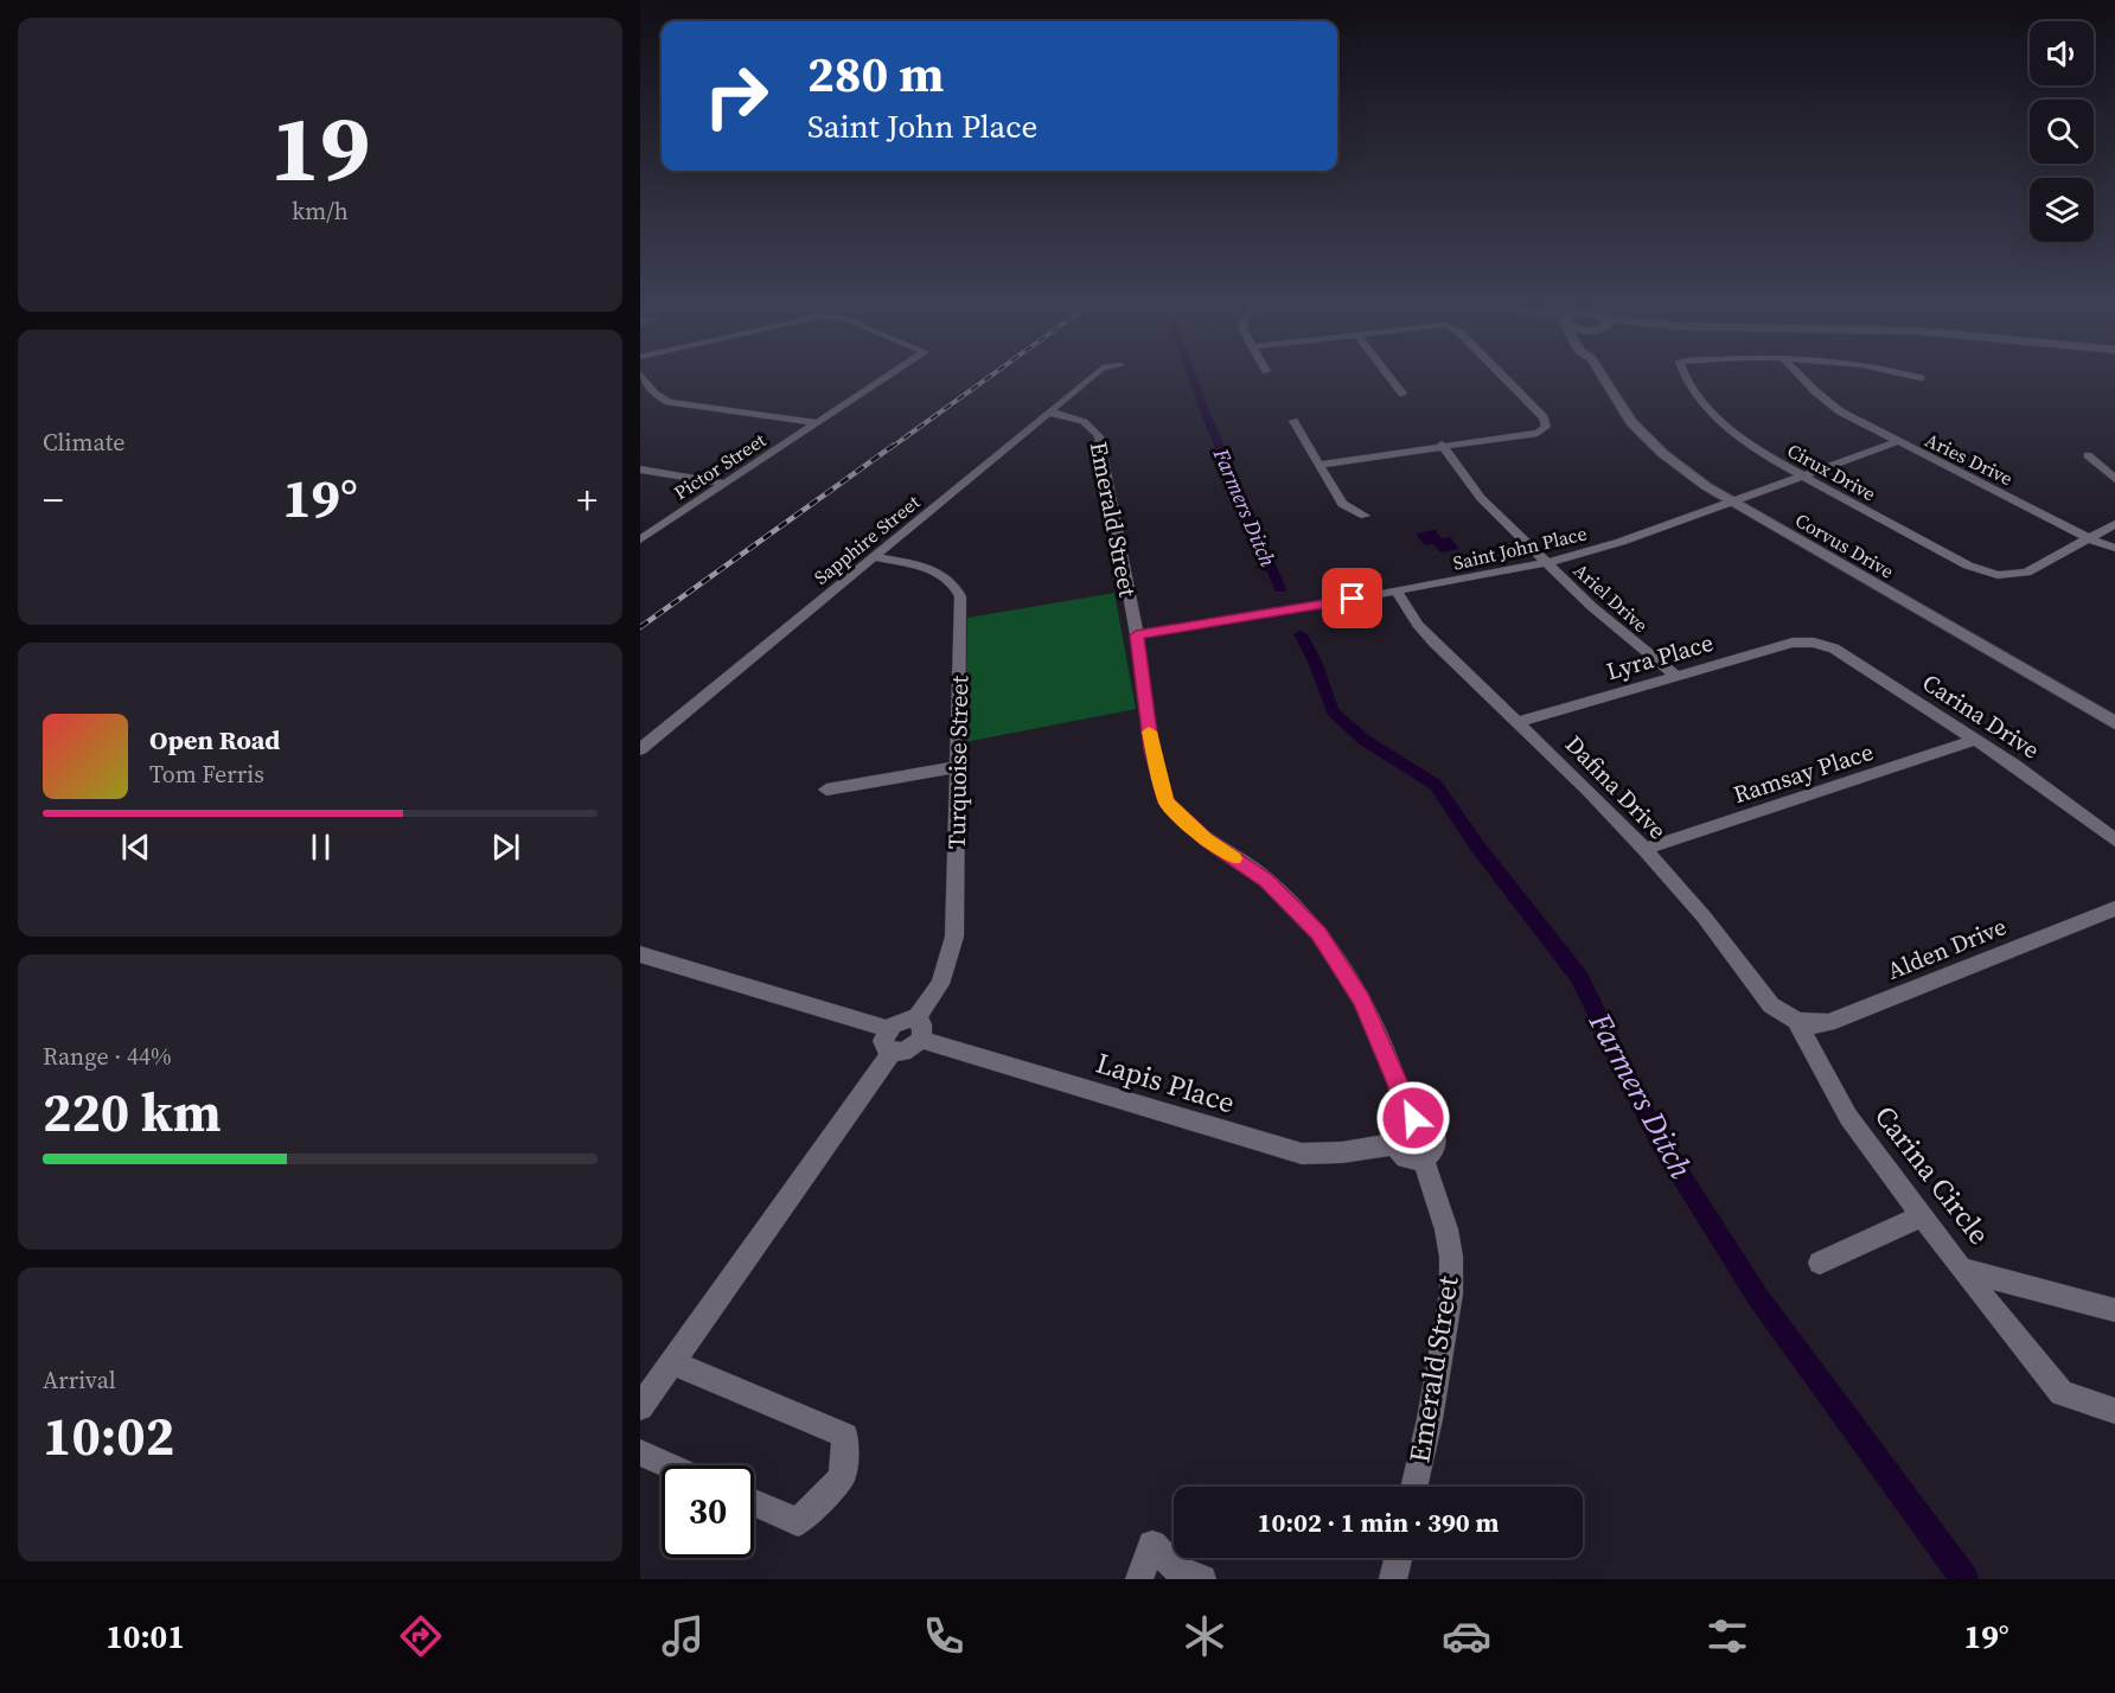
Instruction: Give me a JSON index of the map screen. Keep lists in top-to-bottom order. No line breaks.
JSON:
{"streets":{"street":["Aries Drive","Pictor Street","Cirux Drive","Emerald Street","Sapphire Street","Corvus Drive","Saint John Place","Ariel Drive","Lyra Place","Carina Drive","Turquoise Street","Ramsay Place","Dafina Drive","Alden Drive","Lapis Place","Carina Circle"]},"crossings":[["Aries Drive","Cirux Drive"],["Aries Drive","Saint John Place"],["Cirux Drive","Saint John Place"],["Emerald Street","Sapphire Street"],["Emerald Street","Saint John Place"],["Emerald Street","Lapis Place"],["Sapphire Street","Turquoise Street"],["Corvus Drive","Saint John Place"],["Saint John Place","Ariel Drive"],["Saint John Place","Dafina Drive"],["Ariel Drive","Lyra Place"],["Lyra Place","Carina Drive"],["Lyra Place","Dafina Drive"],["Carina Drive","Ramsay Place"],["Turquoise Street","Lapis Place"],["Ramsay Place","Dafina Drive"],["Dafina Drive","Alden Drive"],["Dafina Drive","Carina Circle"],["Alden Drive","Carina Circle"]],"water":["Farmers Ditch"],"page":{"tile":[["19","km/h"],"Climate",["Range · 44%","220 km"],["Arrival","10:02"]],"turn":["280 m","Saint John Place"],"heat":["−","19°","+"],"song":["Open Road","Tom Ferris"],"limit":"30","trip":"10:02 · 1 min · 390 m","tabs":["10:01","19°"]}}
